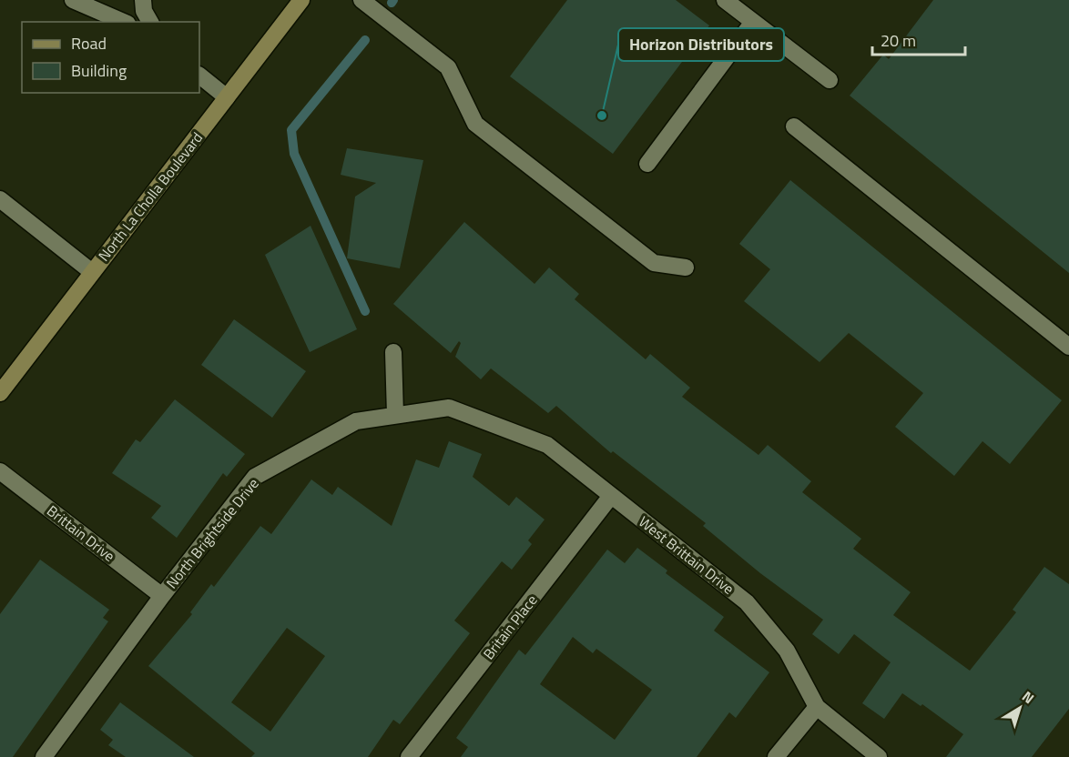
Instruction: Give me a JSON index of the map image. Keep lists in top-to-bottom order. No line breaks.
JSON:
{"streets":{"street":["North La Cholla Boulevard","Brittain Drive","North Brightside Drive","West Brittain Drive","Britain Place"]},"crossings":[["Brittain Drive","North Brightside Drive"],["North Brightside Drive","West Brittain Drive"],["West Brittain Drive","Britain Place"]],"places":["Horizon Distributors"],"legend":["Road","Building"],"scale_bar":"20 m","north":"top right"}
